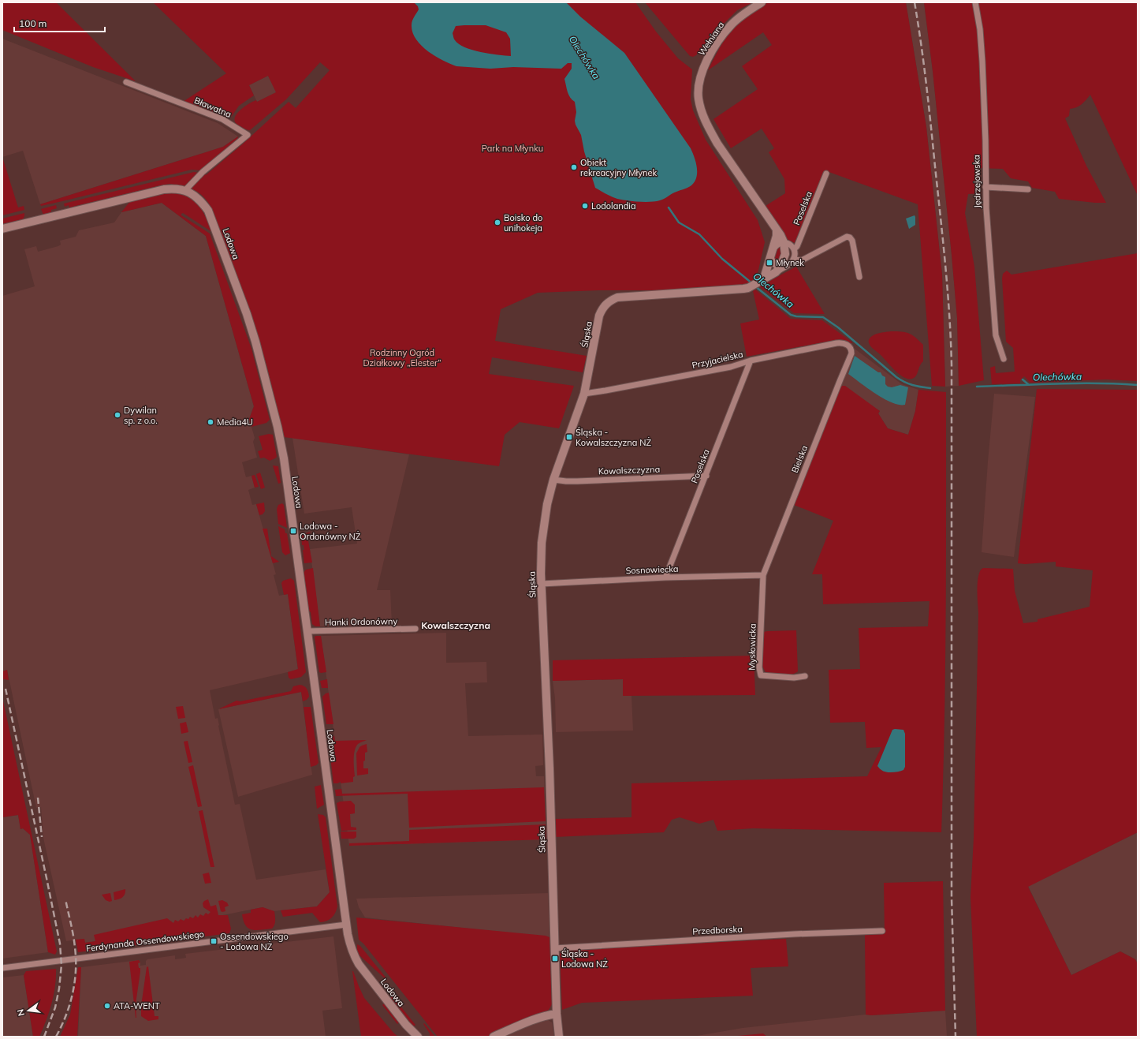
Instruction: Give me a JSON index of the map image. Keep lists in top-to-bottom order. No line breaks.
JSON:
{"streets":{"street":["Wełniana","Bławatna","Jędrzejowska","Poselska","Lodowa","Śląska","Przyjacielska","Bielska","Kowalszczyzna","Sosnowiecka","Hanki Ordonówny","Mysłowicka","Przedborska","Ferdynanda Ossendowskiego"]},"crossings":[["Bławatna","Lodowa"],["Poselska","Przyjacielska"],["Poselska","Kowalszczyzna"],["Poselska","Sosnowiecka"],["Lodowa","Hanki Ordonówny"],["Lodowa","Ferdynanda Ossendowskiego"],["Śląska","Przyjacielska"],["Śląska","Kowalszczyzna"],["Śląska","Sosnowiecka"],["Śląska","Przedborska"],["Przyjacielska","Bielska"],["Bielska","Sosnowiecka"],["Bielska","Mysłowicka"],["Sosnowiecka","Mysłowicka"]],"districts":["Kowalszczyzna"],"water":["Olechówka"],"parks":["Park na Młynku","Rodzinny Ogród Działkowy „Elester”"],"places":{"other":["Obiekt rekreacyjny Młynek","Lodolandia","Boisko do unihokeja","Dywilan sp. z o.o.","Media4U","ATA-WENT"],"transit":["Młynek","Śląska - Kowalszczyzna NŻ","Lodowa - Ordonówny NŻ","Ossendowskiego - Lodowa NŻ","Śląska - Lodowa NŻ"]},"scale_bar":"100 m","north":"left"}
